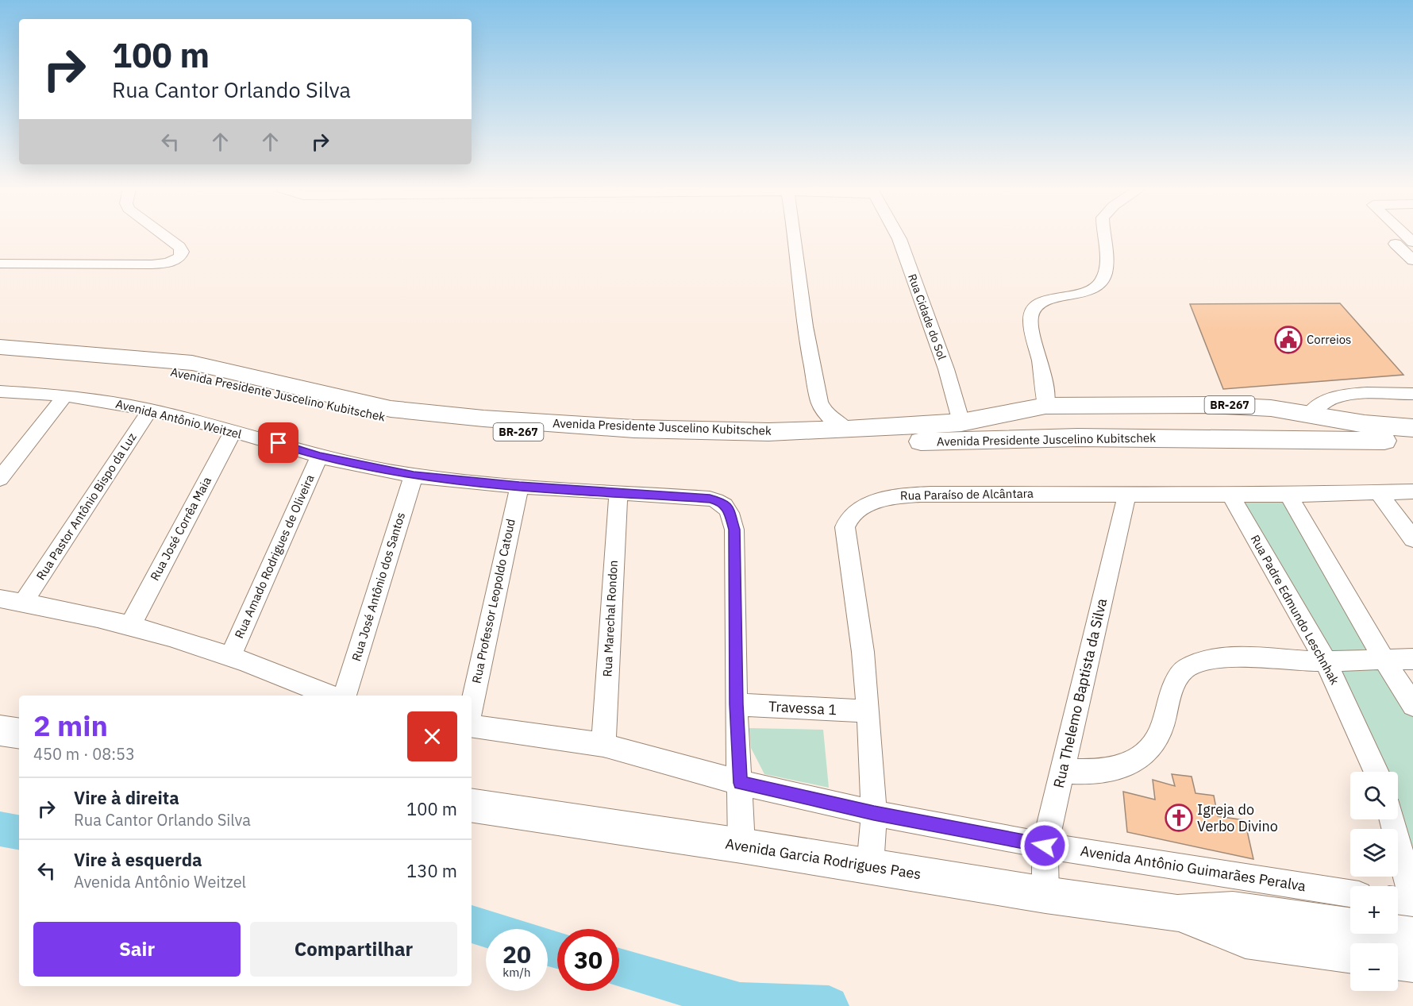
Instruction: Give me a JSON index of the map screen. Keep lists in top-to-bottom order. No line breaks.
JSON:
{"streets":{"highway":["Avenida Presidente Juscelino Kubitschek","BR-267"],"main road":["Avenida Garcia Rodrigues Paes"],"street":["Rua Cidade do Sol","Avenida Antônio Weitzel","Rua Paraíso de Alcântara","Rua Pastor Antônio Bispo da Luz","Rua José Corrêa Maia","Rua Amado Rodrigues de Oliveira","Rua José Antônio dos Santos","Rua Professor Leopoldo Catoud","Rua Padre Edmundo Leschnhak","Rua Marechal Rondon","Rua Thelemo Baptista da Silva","Travessa 1","Avenida Antônio Guimarães Peralva"]},"crossings":[["Rua Cidade do Sol","Avenida Presidente Juscelino Kubitschek"],["Avenida Antônio Weitzel","Rua Pastor Antônio Bispo da Luz"],["Avenida Antônio Weitzel","Rua José Corrêa Maia"],["Avenida Antônio Weitzel","Rua Amado Rodrigues de Oliveira"],["Avenida Antônio Weitzel","Rua José Antônio dos Santos"],["Avenida Antônio Weitzel","Rua Professor Leopoldo Catoud"],["Avenida Antônio Weitzel","Rua Marechal Rondon"],["Avenida Antônio Weitzel","Travessa 1"],["Rua Paraíso de Alcântara","Rua Padre Edmundo Leschnhak"],["Rua Paraíso de Alcântara","Rua Thelemo Baptista da Silva"],["Rua Paraíso de Alcântara","Travessa 1"],["Rua Paraíso de Alcântara","Avenida Garcia Rodrigues Paes"],["Rua Paraíso de Alcântara","Avenida Antônio Guimarães Peralva"],["Rua Marechal Rondon","Avenida Antônio Guimarães Peralva"],["Rua Thelemo Baptista da Silva","Avenida Garcia Rodrigues Paes"],["Rua Thelemo Baptista da Silva","Avenida Antônio Guimarães Peralva"]],"places":{"public building":["Correios"],"church":["Igreja do Verbo Divino"]},"page":{"turn":["100 m","Rua Cantor Orlando Silva"],"heading":["2 min","450 m · 08:53"],"map_buttons":["+","−"],"list":[{"name":"Vire à direita","note":"Rua Cantor Orlando Silva","value":"100 m"},{"name":"Vire à esquerda","note":"Avenida Antônio Weitzel","value":"130 m"}],"buttons":["Sair","Compartilhar"],"speed":"20 km/h","limit":"30"}}
